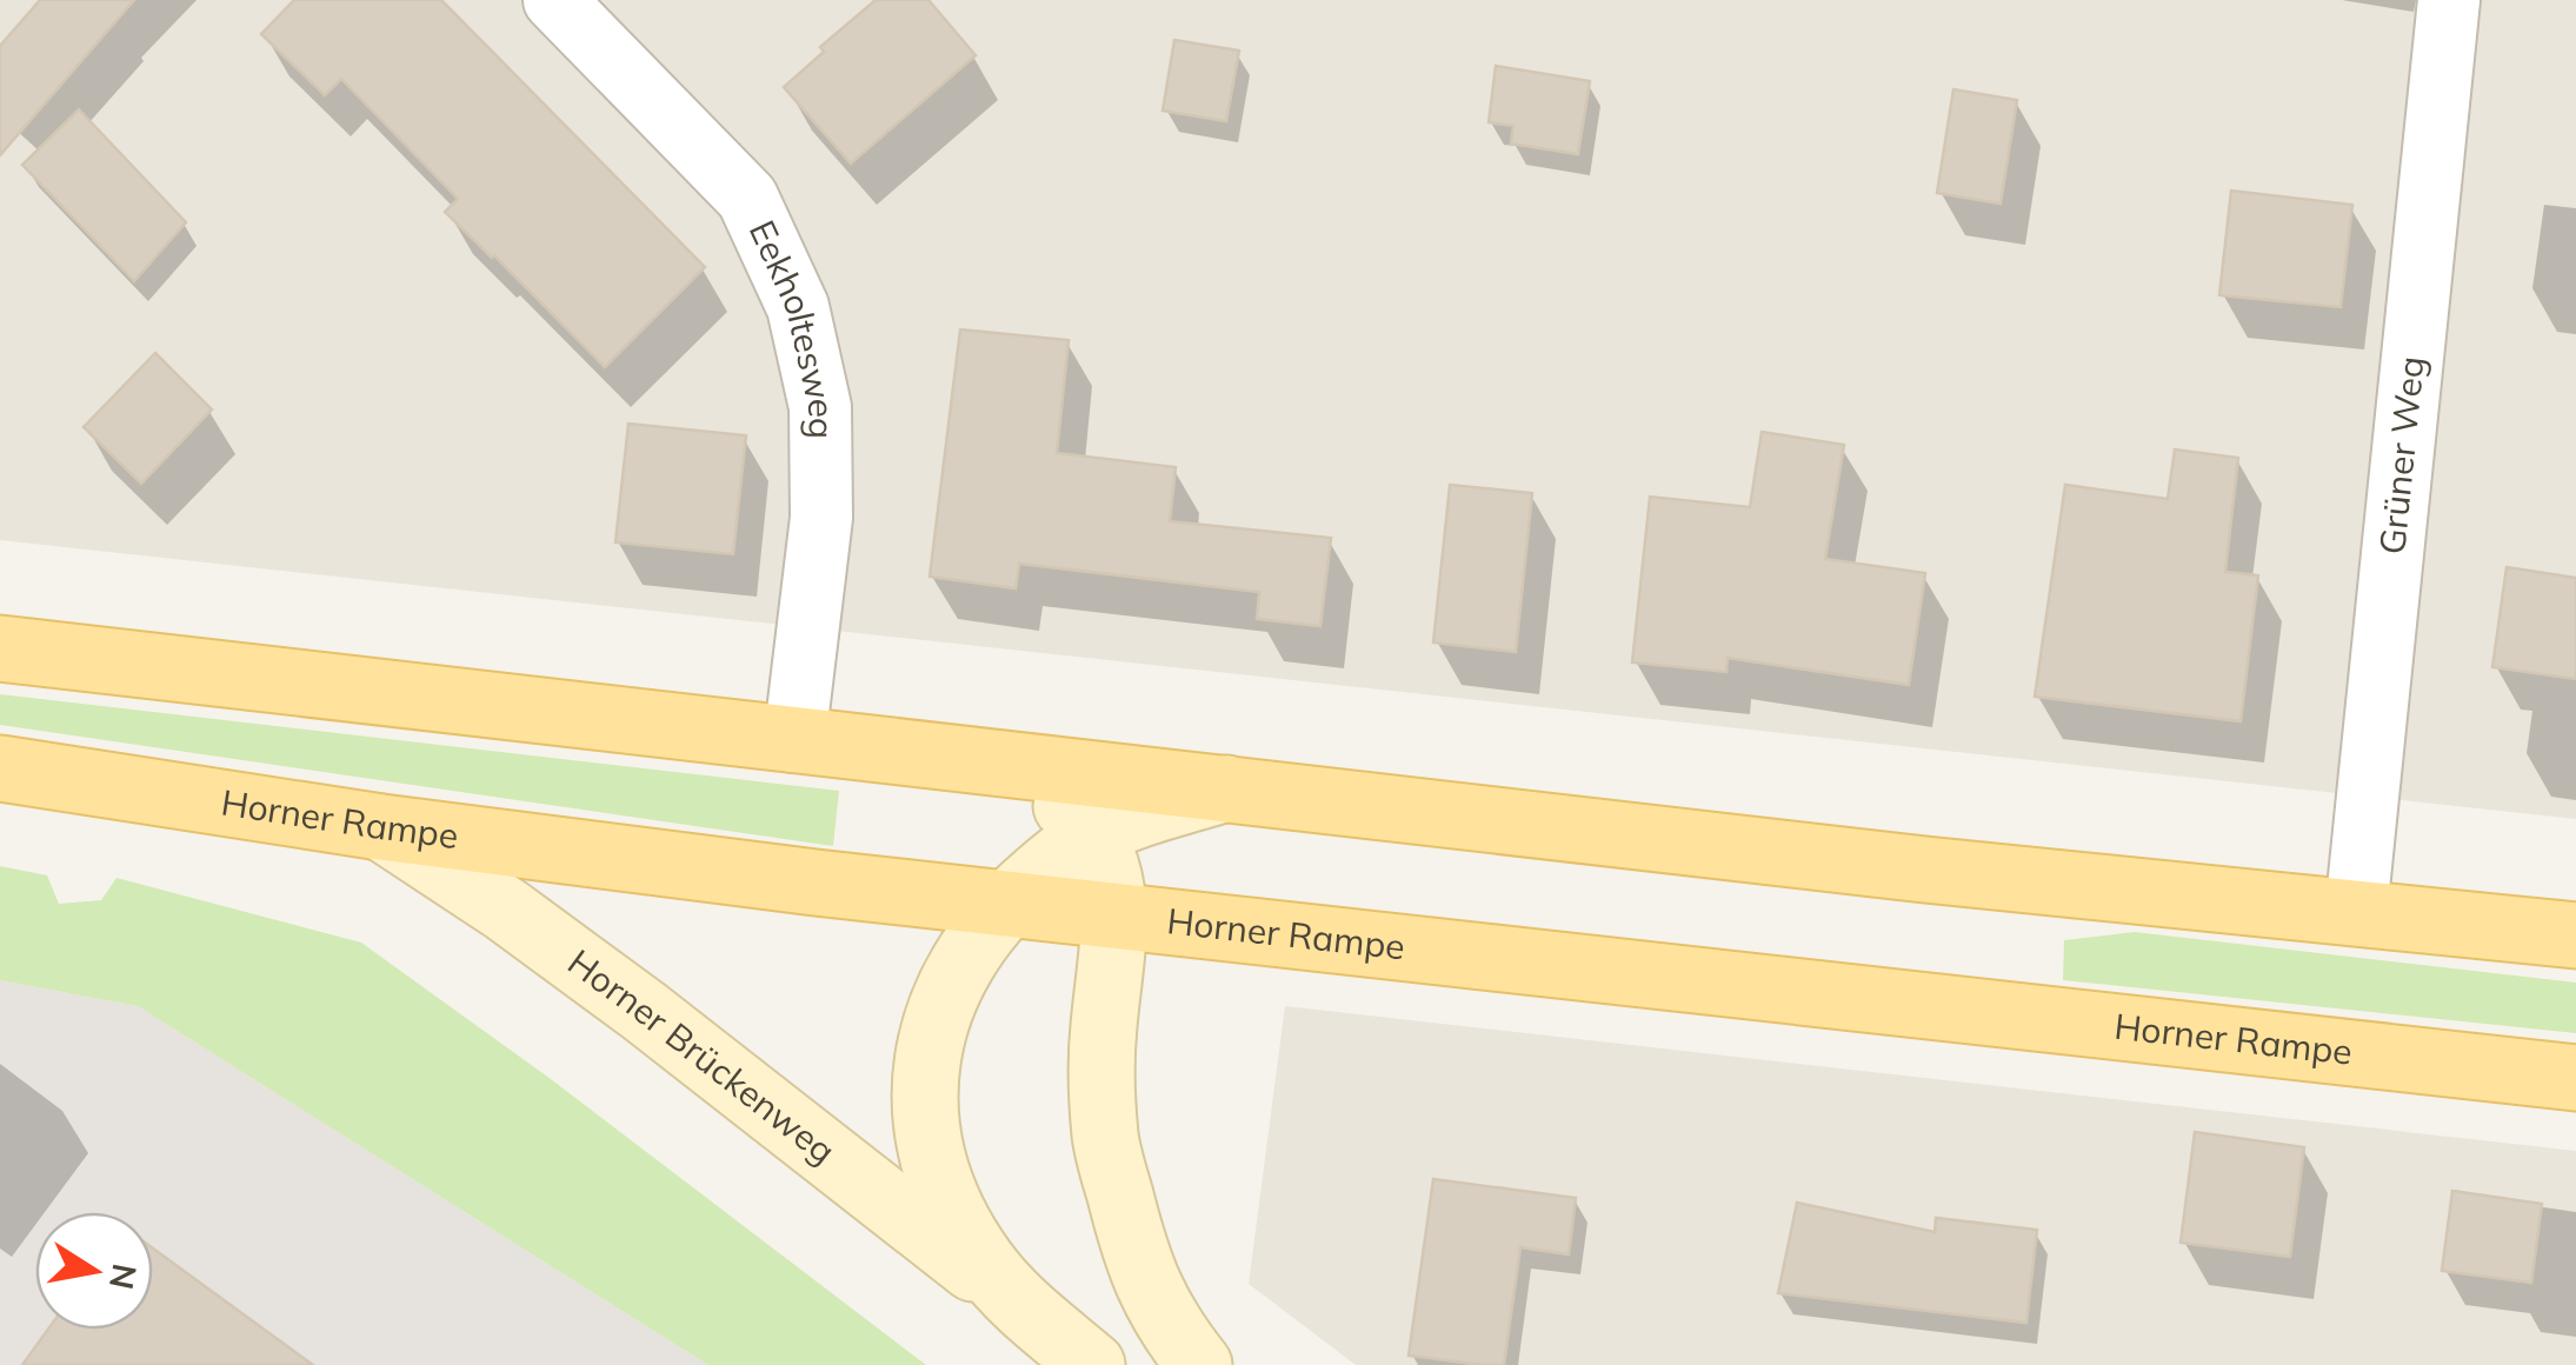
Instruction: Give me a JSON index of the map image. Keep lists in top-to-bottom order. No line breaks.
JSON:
{"streets":{"main road":["Horner Rampe"],"street":["Eekholtesweg","Grüner Weg","Horner Brückenweg"]},"crossings":[["Horner Rampe","Horner Brückenweg"]],"north":"right"}
